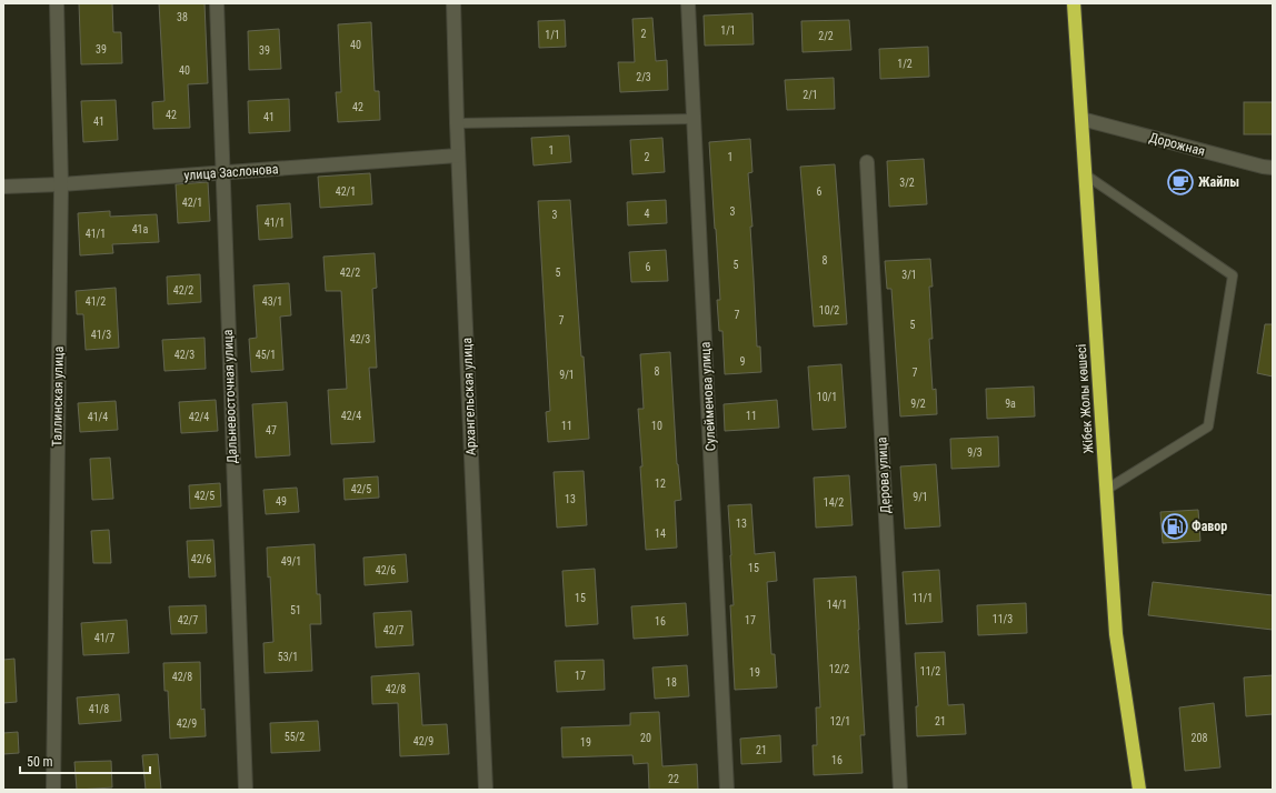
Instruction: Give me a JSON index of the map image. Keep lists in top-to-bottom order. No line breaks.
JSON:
{"streets":{"highway":["Жібек Жолы көшесі"],"street":["Дорожная","улица Заслонова","Таллинская улица","Дальневосточная улица","Архангельская улица","Сулейменова улица","Дерова улица"]},"crossings":[["Дорожная","Жібек Жолы көшесі"],["улица Заслонова","Таллинская улица"],["улица Заслонова","Дальневосточная улица"],["улица Заслонова","Архангельская улица"]],"places":{"cafe":["Жайлы"],"fuel station":["Фавор"]},"house_numbers":["38","1/1","2","1/1","2/2","40","39","39","1/2","40","2/3","2/1","42","42","41","41","1","2","1","3/2","42/1","6","42/1","3","4","3","41/1","41а","41/1","8","5","6","42/2","5","3/1","42/2","41/2","43/1","10/2","7","7","5","41/3","42/3","42/3","45/1","9","8","7","9/1","10/1","9/2","9а","42/4","11","41/4","42/4","11","10","47","9/3","12","42/5","42/5","9/1","13","49","14/2","13","14","42/6","49/1","15","42/6","15","11/1","14/1","51","11/3","42/7","17","16","42/7","41/7","53/1","12/2","11/2","19","17","42/8","18","42/8","41/8","12/1","21","42/9","55/2","20","208","42/9","19","21","16","22"],"scale_bar":"50 m"}
